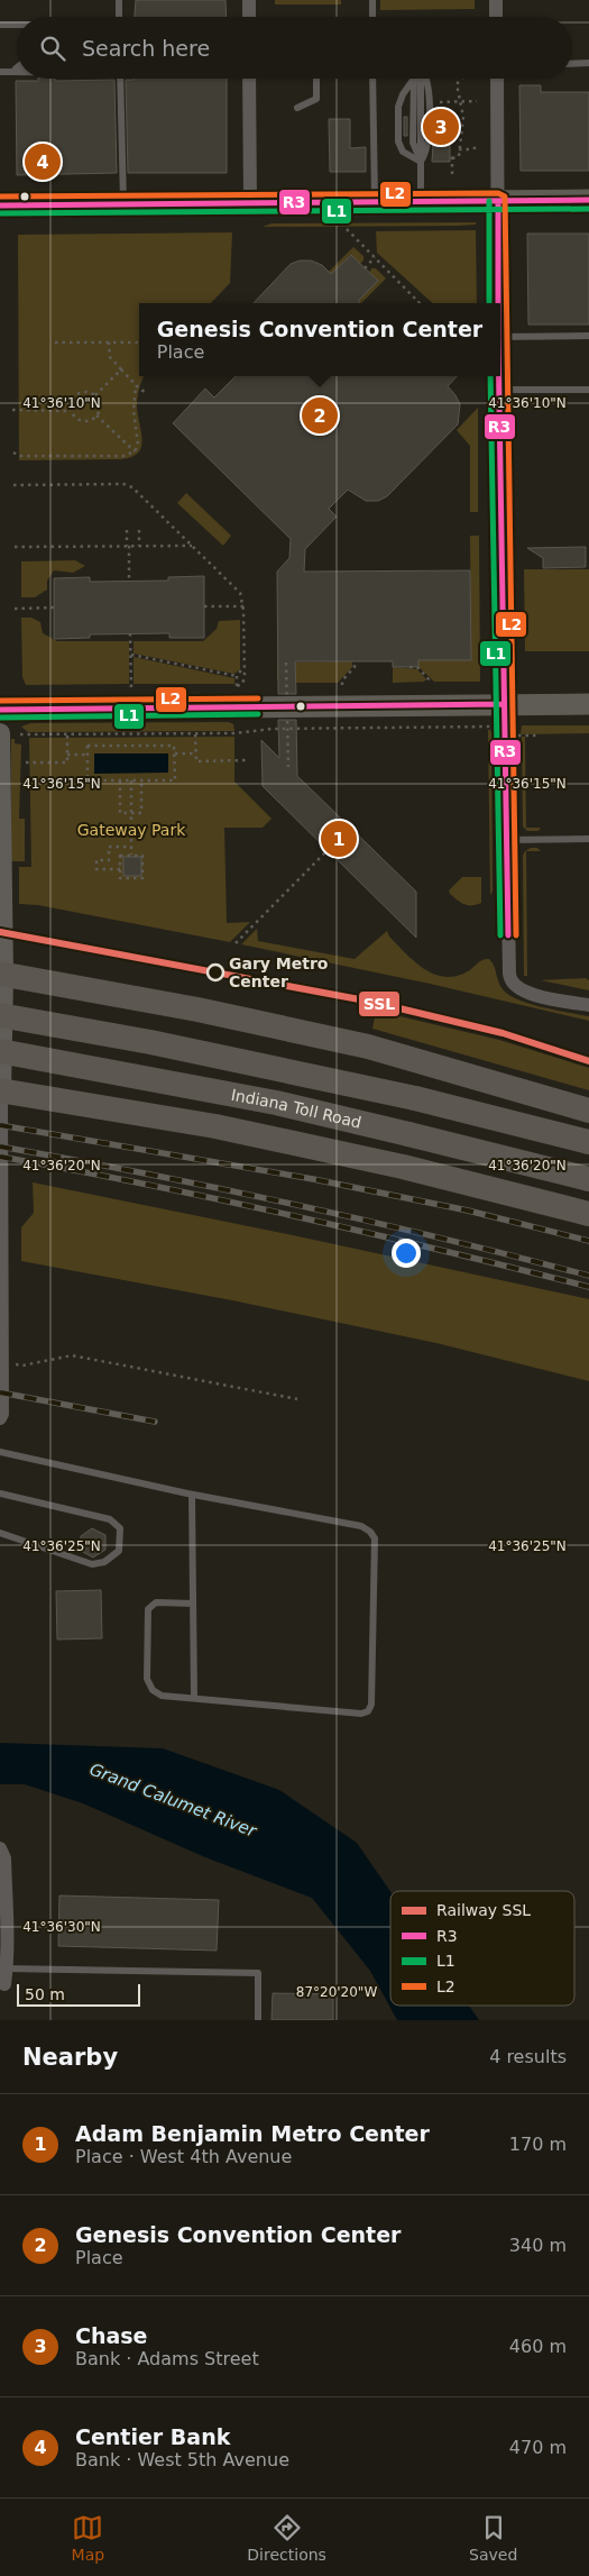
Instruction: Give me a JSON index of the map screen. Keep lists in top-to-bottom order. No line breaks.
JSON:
{"streets":{"highway":["Indiana Toll Road"]},"water":["Grand Calumet River"],"parks":["Gateway Park"],"places":["Gary Metro Center"],"lines":["transit line L2","transit line R3","transit line L1","rail line SSL"],"legend":["Railway SSL","R3","L1","L2"],"scale_bar":"50 m","page":{"search":"Search here","pins":["3","4","2","1"],"popup":["Genesis Convention Center","Place"],"scale":"50 m","heading":["Nearby","4 results"],"list":[{"mark":"1","name":"Adam Benjamin Metro Center","note":"Place · West 4th Avenue","value":"170 m"},{"mark":"2","name":"Genesis Convention Center","note":"Place","value":"340 m"},{"mark":"3","name":"Chase","note":"Bank · Adams Street","value":"460 m"},{"mark":"4","name":"Centier Bank","note":"Bank · West 5th Avenue","value":"470 m"}],"nav":["Map","Directions","Saved"]},"coordinates":["41°36'10\"N","41°36'15\"N","41°36'20\"N","41°36'25\"N","41°36'30\"N","87°20'20\"W"]}
